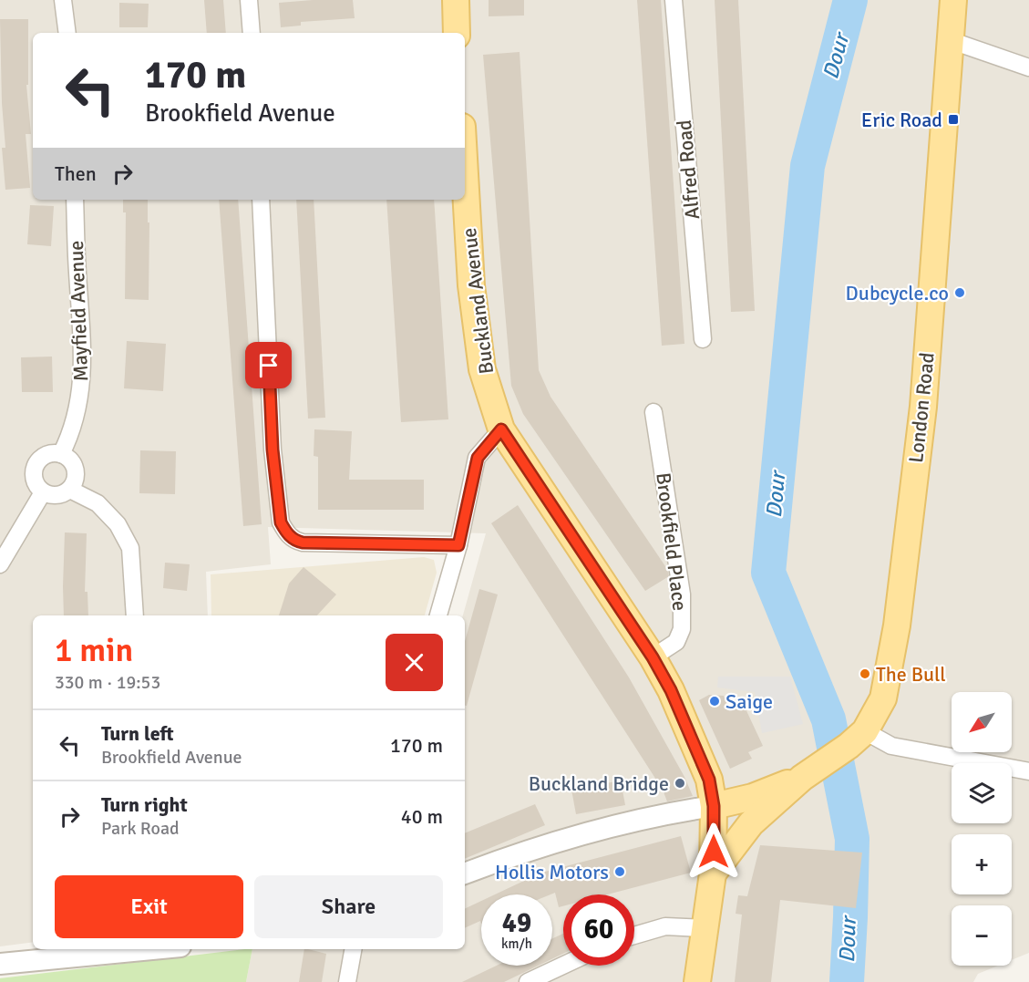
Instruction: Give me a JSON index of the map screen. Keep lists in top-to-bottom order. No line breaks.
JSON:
{"streets":{"main road":["Buckland Avenue","London Road"],"street":["Alfred Road","Mayfield Avenue","Brookfield Place"]},"crossings":[["Buckland Avenue","London Road"],["Buckland Avenue","Brookfield Place"]],"water":["Dour"],"places":{"transit":["Eric Road"],"other":["Dubcycle.co","The Bull","Saige","Buckland Bridge","Hollis Motors"]},"north":"bottom left","page":{"turn":["170 m","Brookfield Avenue"],"then":"Then","heading":["1 min","330 m · 19:53"],"map_buttons":["+","−"],"list":[{"name":"Turn left","note":"Brookfield Avenue","value":"170 m"},{"name":"Turn right","note":"Park Road","value":"40 m"}],"buttons":["Exit","Share"],"speed":"49 km/h","limit":"60"}}
